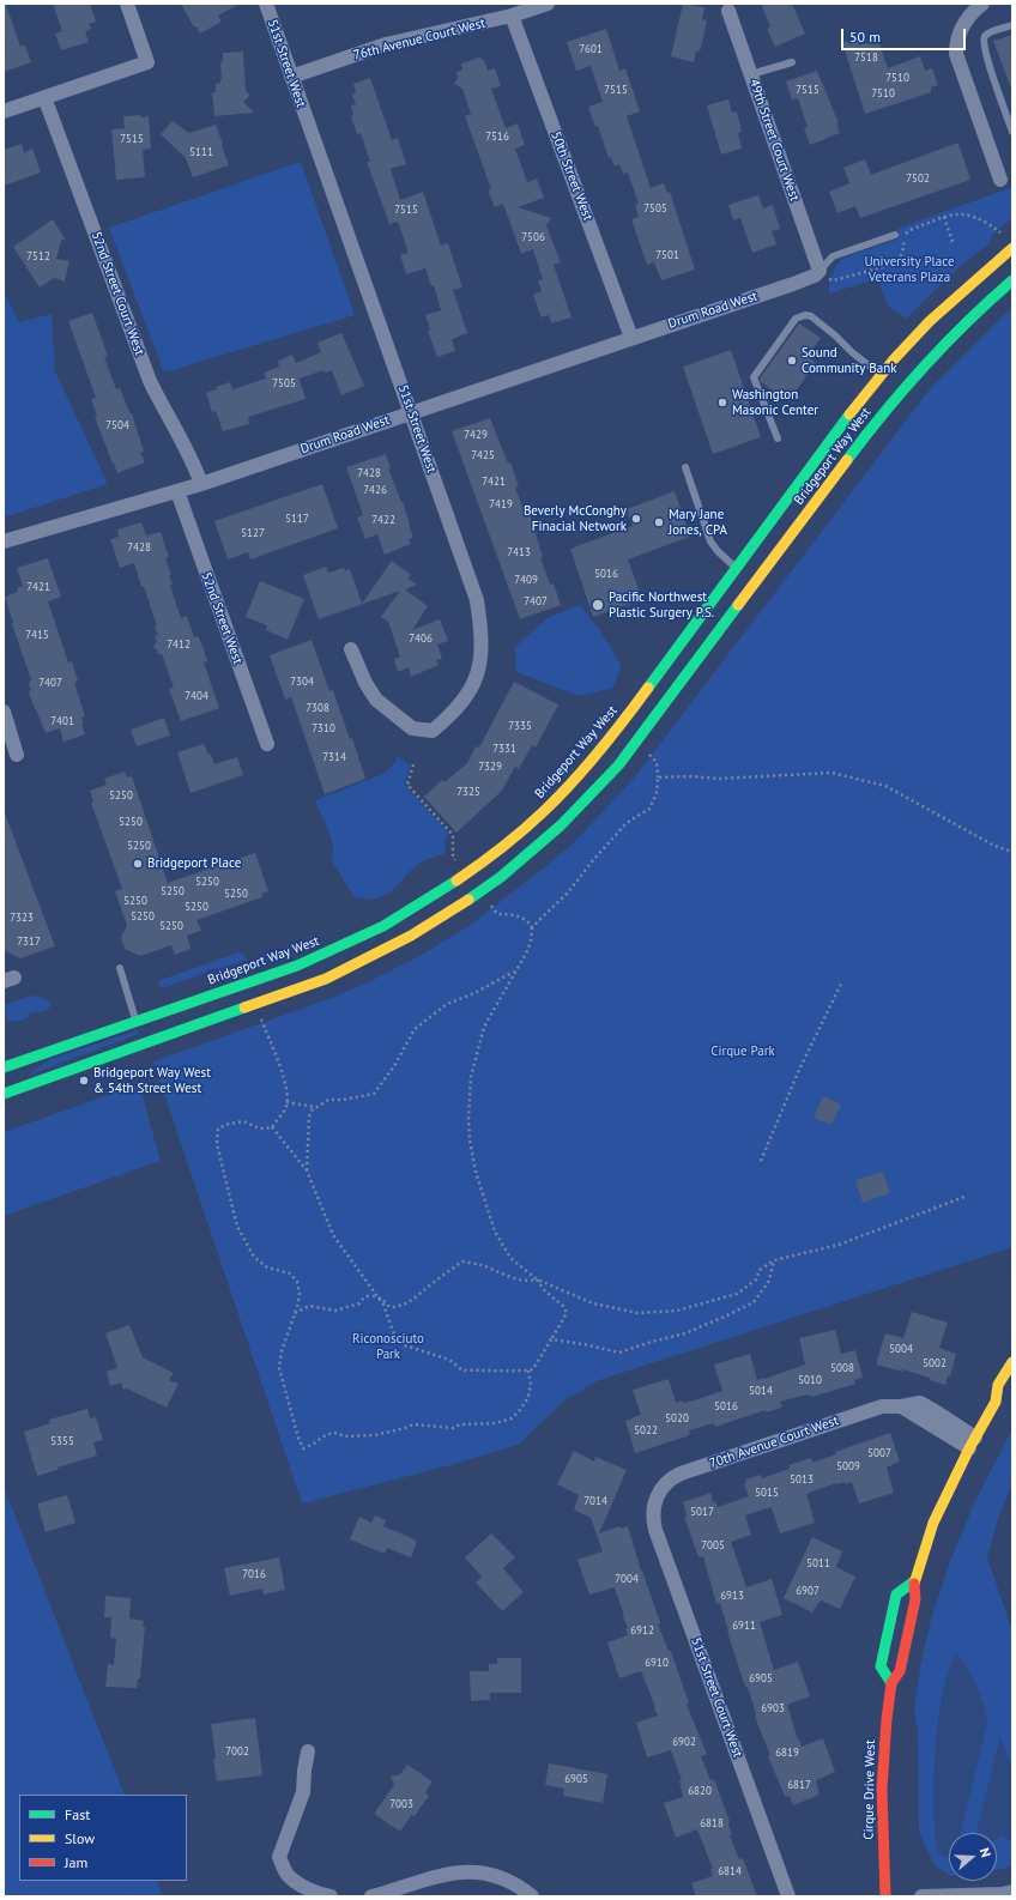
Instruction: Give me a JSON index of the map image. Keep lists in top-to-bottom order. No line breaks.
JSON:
{"streets":{"main road":["Bridgeport Way West","Cirque Drive West"],"street":["76th Avenue Court West","51st Street West","49th Street Court West","50th Street West","52nd Street Court West","Drum Road West","52nd Street West","70th Avenue Court West","51st Street Court West"]},"crossings":[["76th Avenue Court West","51st Street West"],["76th Avenue Court West","50th Street West"],["51st Street West","Drum Road West"],["49th Street Court West","Drum Road West"],["50th Street West","Drum Road West"],["52nd Street Court West","Drum Road West"],["Drum Road West","52nd Street West"],["70th Avenue Court West","51st Street Court West"],["70th Avenue Court West","Cirque Drive West"]],"parks":["University Place Veterans Plaza","Cirque Park","Riconosciuto Park"],"places":["Sound Community Bank","Washington Masonic Center","Beverly McConghy Finacial Network","Mary Jane Jones, CPA","Pacific Northwest Plastic Surgery P.S.","Bridgeport Place","Bridgeport Way West & 54th Street West"],"house_numbers":["7601","7518","7510","7515","7515","7510","7516","7515","5111","7502","7505","7515","7506","7501","7512","7505","7504","7429","7425","7428","7421","7426","7419","5117","7422","5127","7428","7413","5016","7409","7421","7407","7415","7406","7412","7304","7407","7404","7308","7401","7335","7310","7331","7314","7329","7325","5250","5250","5250","5250","5250","5250","5250","5250","5250","7323","5250","7317","5004","5002","5008","5010","5014","5016","5020","5022","5355","5007","5009","5013","5015","7014","5017","7005","5011","7016","7004","6907","6913","6911","6912","6910","6905","6903","6902","7002","6819","6905","6817","6820","7003","6818","6814"],"legend":["Fast","Slow","Jam"],"scale_bar":"50 m","north":"right"}
